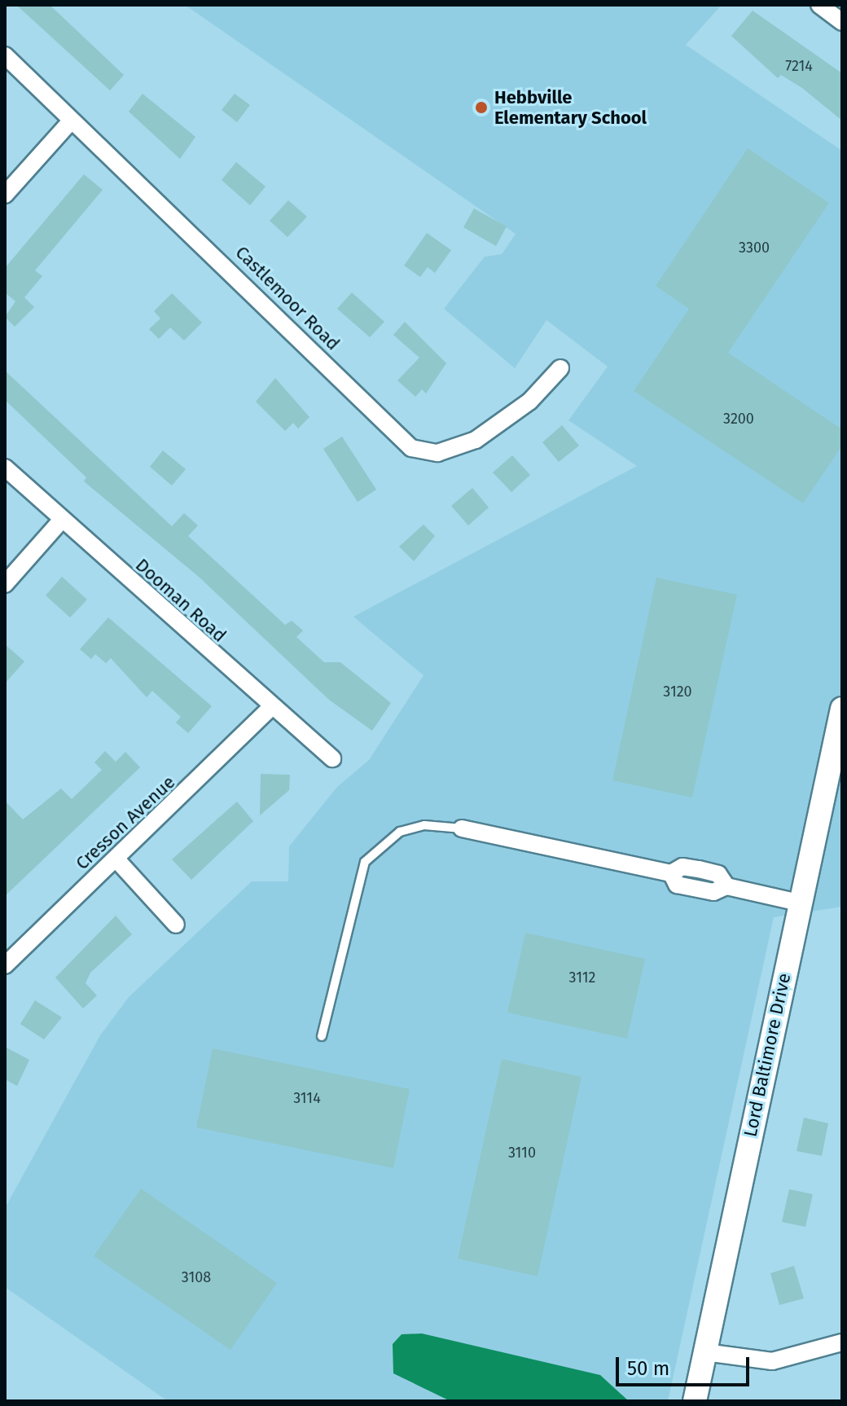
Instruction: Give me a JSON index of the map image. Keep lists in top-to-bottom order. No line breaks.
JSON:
{"streets":{"main road":["Lord Baltimore Drive"],"street":["Castlemoor Road","Dooman Road","Cresson Avenue"]},"crossings":[["Dooman Road","Cresson Avenue"]],"places":["Hebbville Elementary School"],"house_numbers":["7214","3300","3200","3120","3112","3114","3110","3108"],"scale_bar":"50 m"}
